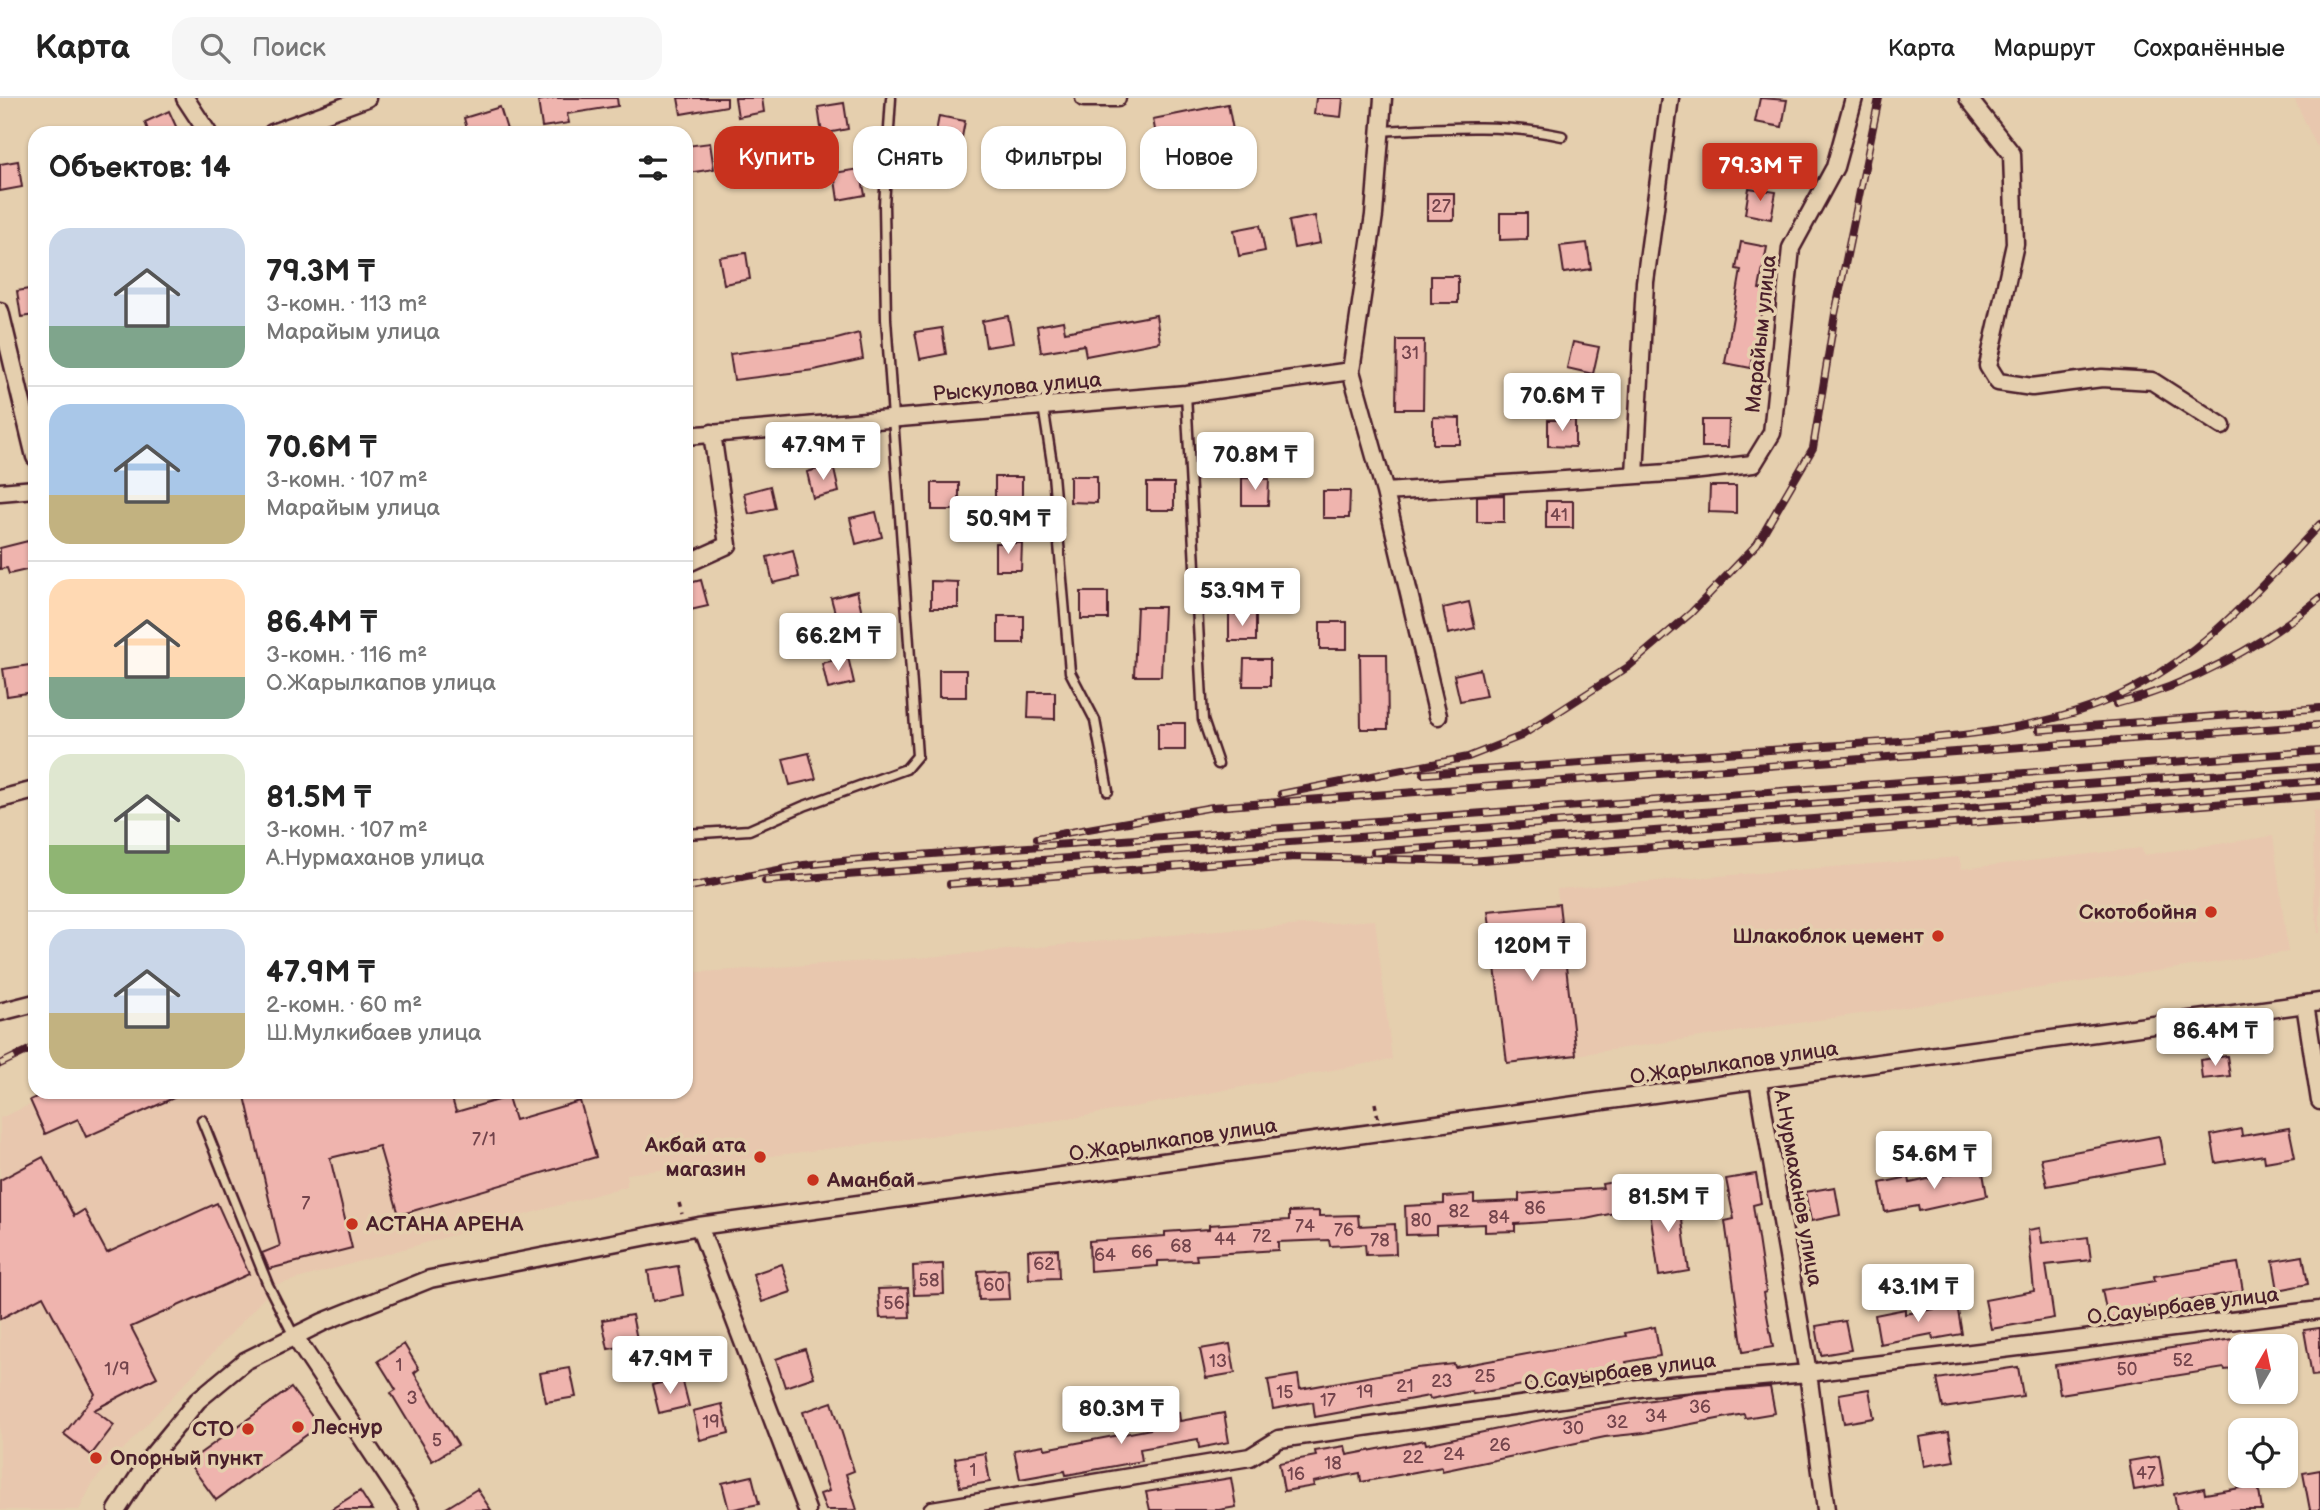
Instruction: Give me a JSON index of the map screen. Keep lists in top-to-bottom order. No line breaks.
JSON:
{"streets":{"street":["Марайым улица","Рыскулова улица","О.Жарылкапов улица","А.Нурмаханов улица","О.Сауырбаев улица"]},"crossings":[["О.Жарылкапов улица","А.Нурмаханов улица"],["А.Нурмаханов улица","О.Сауырбаев улица"]],"places":["Скотобойня","Шлакоблок цемент","Акбай ата магазин","Аманбай","АСТАНА АРЕНА","Леснур","СТО","Опорный пункт"],"house_numbers":["27","31","41","7/1","7","86","82","84","80","74","76","72","44","78","68","66","64","62","58","60","56","52","13","1","1/9","50","25","23","21","15","19","3","17","36","34","19","32","30","5","26","24","22","18","1","47","16"],"north":"top","page":{"header":"Карта","search":"Поиск","nav":["Карта","Маршрут","Сохранённые"],"chip":["Купить","Снять","Фильтры","Новое"],"heading":"Объектов: 14","price":["79.3M ₸","70.6M ₸","47.9M ₸","70.8M ₸","50.9M ₸","53.9M ₸","66.2M ₸","120M ₸","86.4M ₸","54.6M ₸","81.5M ₸","43.1M ₸","47.9M ₸","80.3M ₸"],"list":[{"name":"79.3M ₸","note":"3-комн. · 113 m² · Марайым улица"},{"name":"70.6M ₸","note":"3-комн. · 107 m² · Марайым улица"},{"name":"86.4M ₸","note":"3-комн. · 116 m² · О.Жарылкапов улица"},{"name":"81.5M ₸","note":"3-комн. · 107 m² · А.Нурмаханов улица"},{"name":"47.9M ₸","note":"2-комн. · 60 m² · Ш.Мулкибаев улица"}]}}
